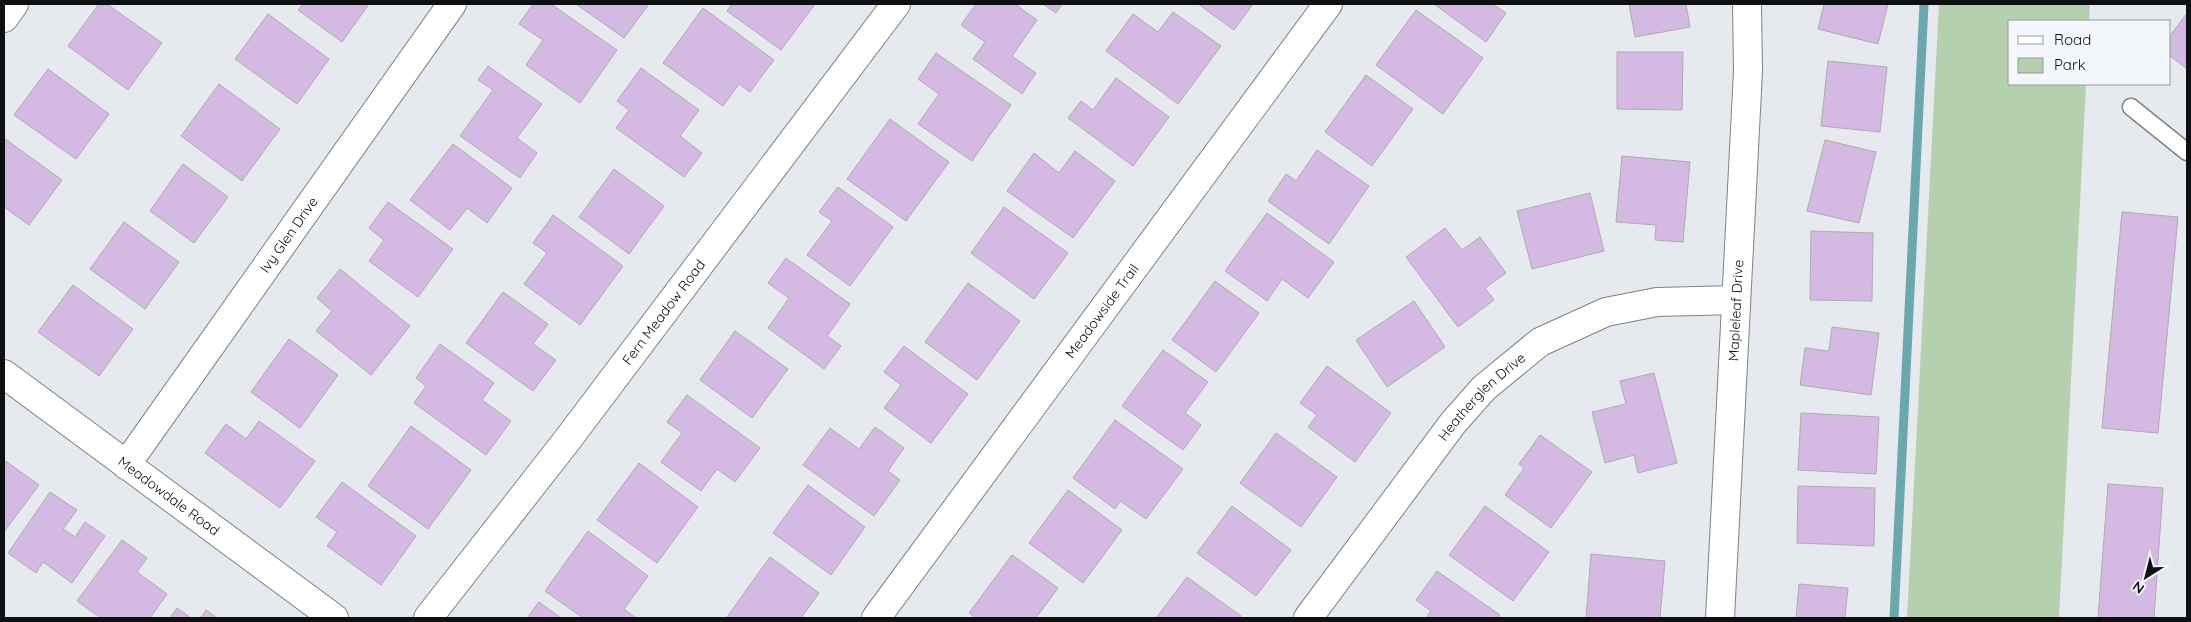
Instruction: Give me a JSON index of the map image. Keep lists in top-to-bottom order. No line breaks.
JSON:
{"streets":{"street":["Ivy Glen Drive","Meadowside Trail","Mapleleaf Drive","Fern Meadow Road","Heatherglen Drive","Meadowdale Road"]},"crossings":[["Ivy Glen Drive","Meadowdale Road"],["Mapleleaf Drive","Heatherglen Drive"]],"legend":["Road","Park"],"north":"bottom left"}
